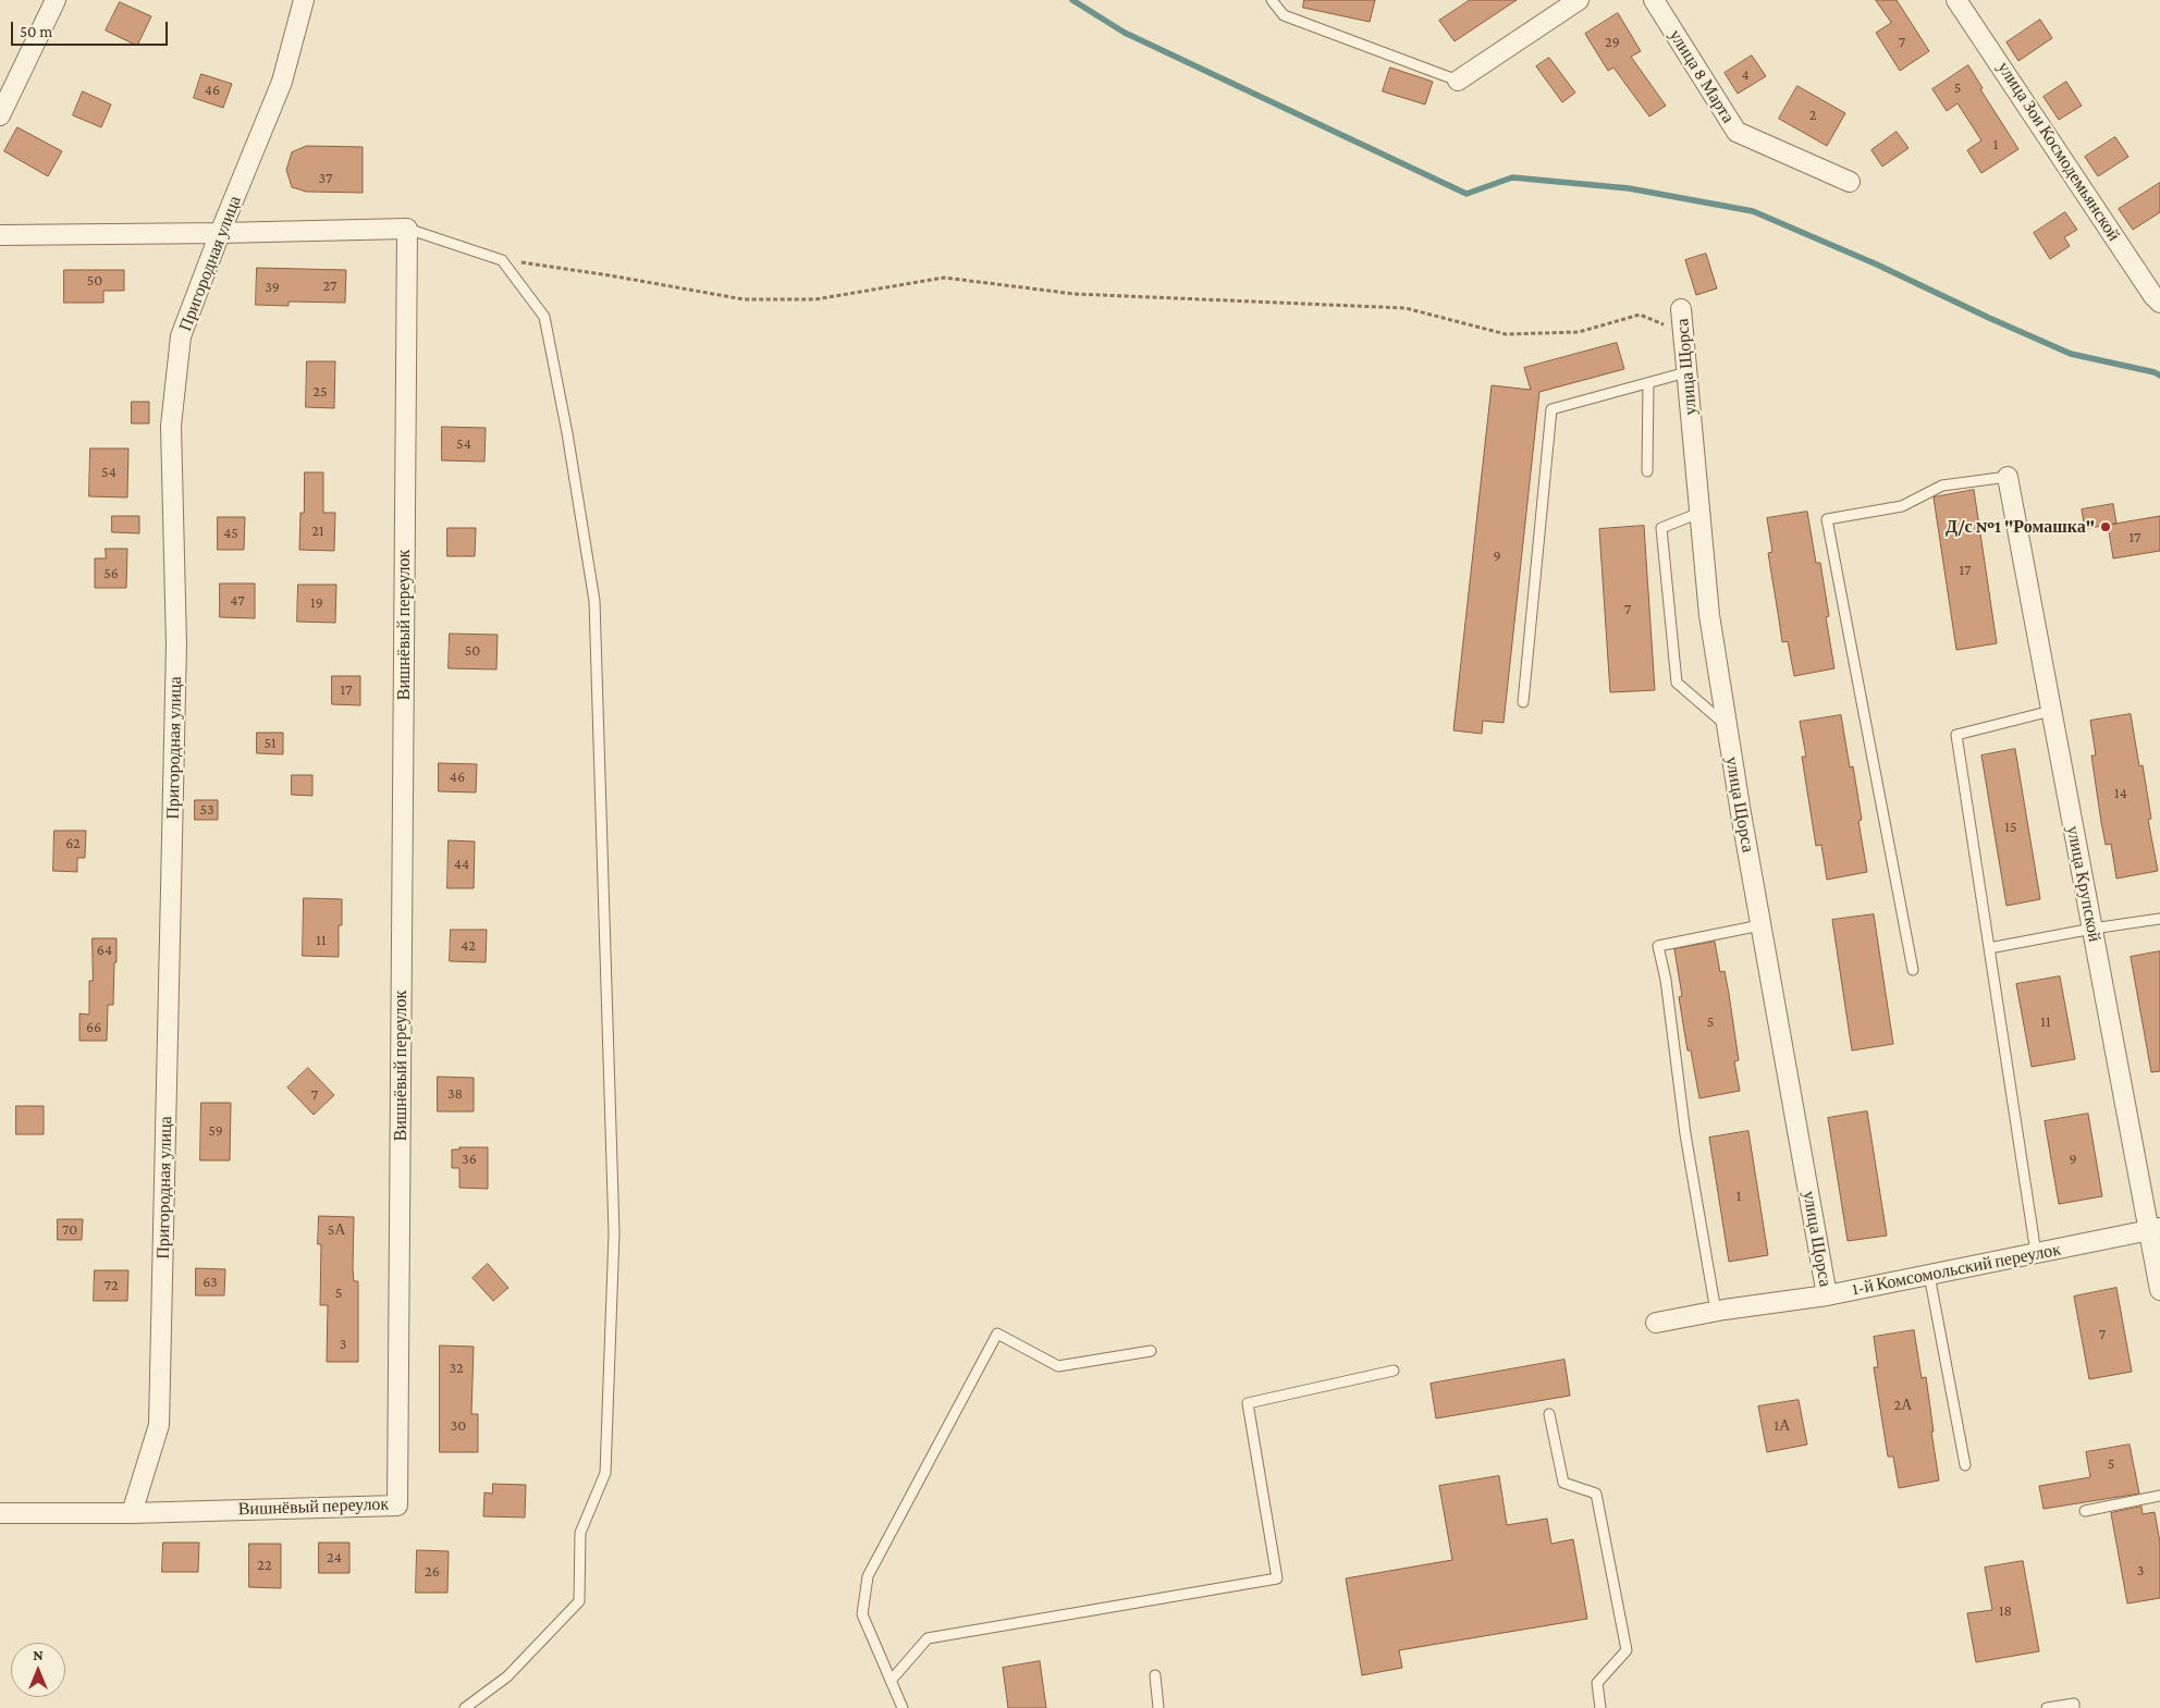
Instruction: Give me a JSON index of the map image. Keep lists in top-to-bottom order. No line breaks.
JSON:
{"streets":{"street":["улица 8 Марта","улица Зои Космодемьянской","Пригородная улица","улица Щорса","Вишнёвый переулок","улица Крупской","1-й Комсомольский переулок"]},"crossings":[["Пригородная улица","Вишнёвый переулок"],["улица Щорса","1-й Комсомольский переулок"],["улица Крупской","1-й Комсомольский переулок"]],"places":["Д/с №1 \"Ромашка\""],"house_numbers":["29","7","4","5","46","2","1","37","50","27","39","25","54","54","21","45","17","9","17","56","47","19","7","50","17","51","46","14","53","15","62","44","11","42","64","5","11","66","38","7","59","36","9","1","70","5А","63","72","5","7","3","32","2А","30","1А","5","24","22","3","26","18"],"scale_bar":"50 m","north":"top"}
